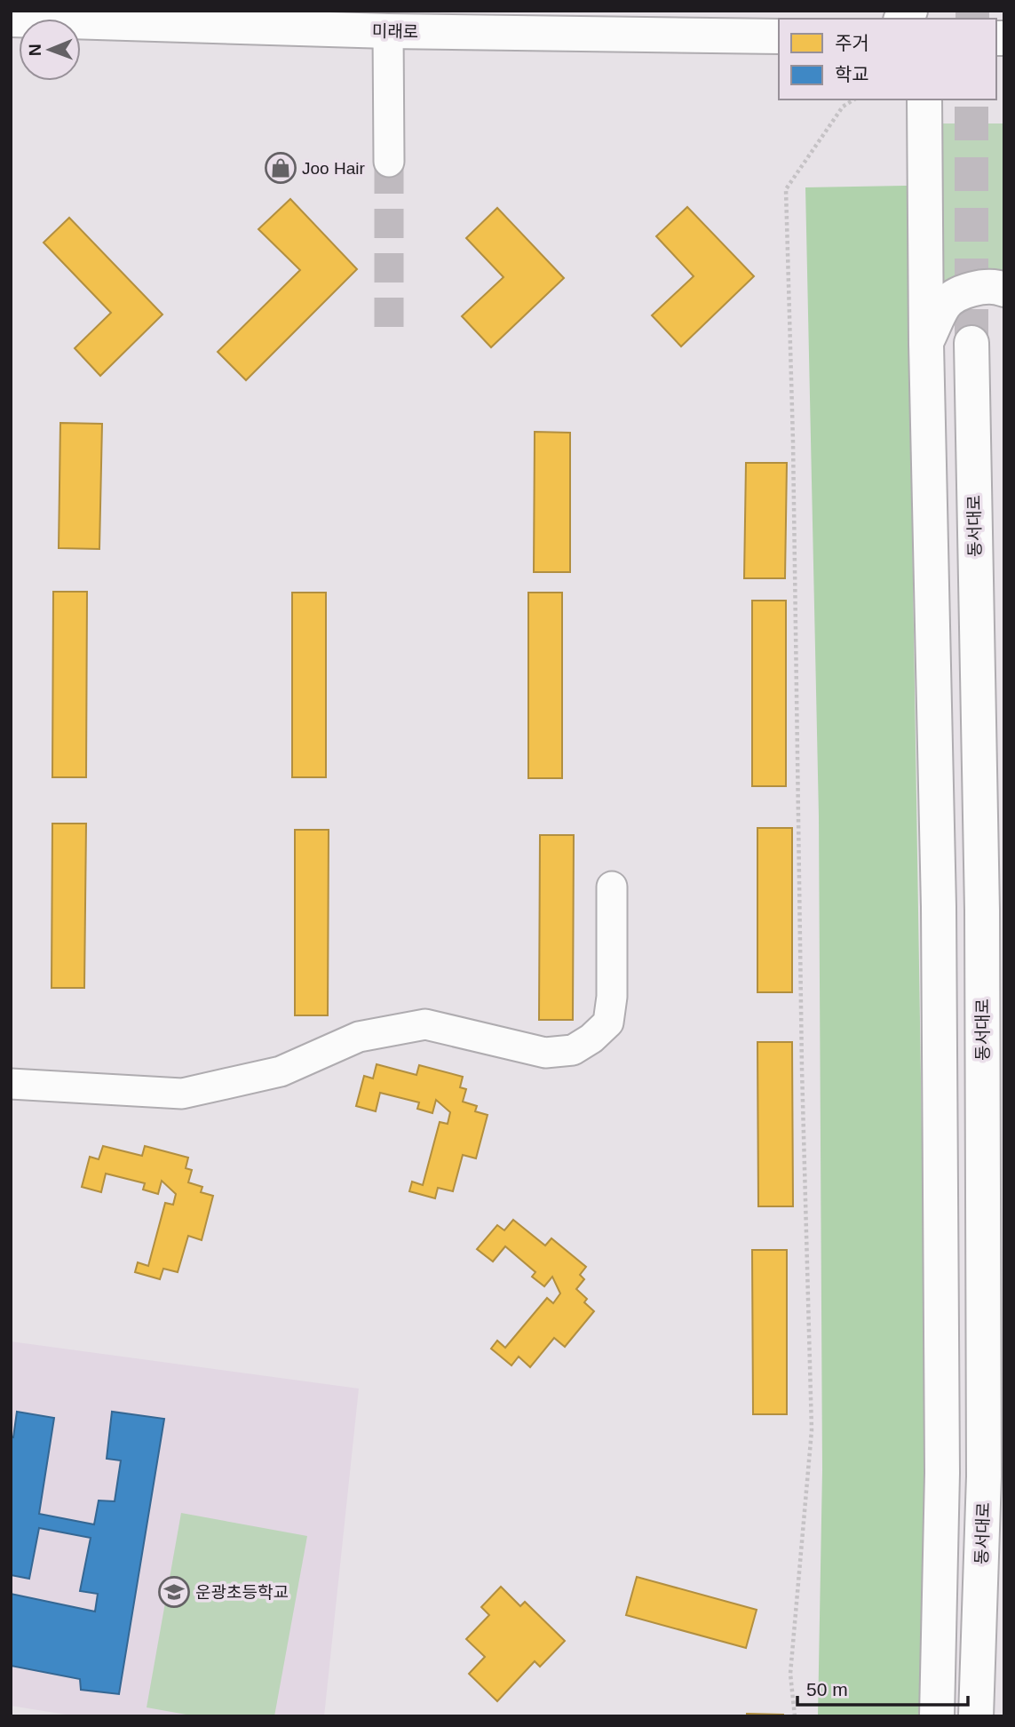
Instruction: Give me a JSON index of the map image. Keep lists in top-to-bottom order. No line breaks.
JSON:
{"streets":{"main road":["미래로","동서대로"]},"places":{"shop":["Joo Hair"],"school or university":["운광초등학교"]},"legend":["주거","학교"],"scale_bar":"50 m","north":"left"}
